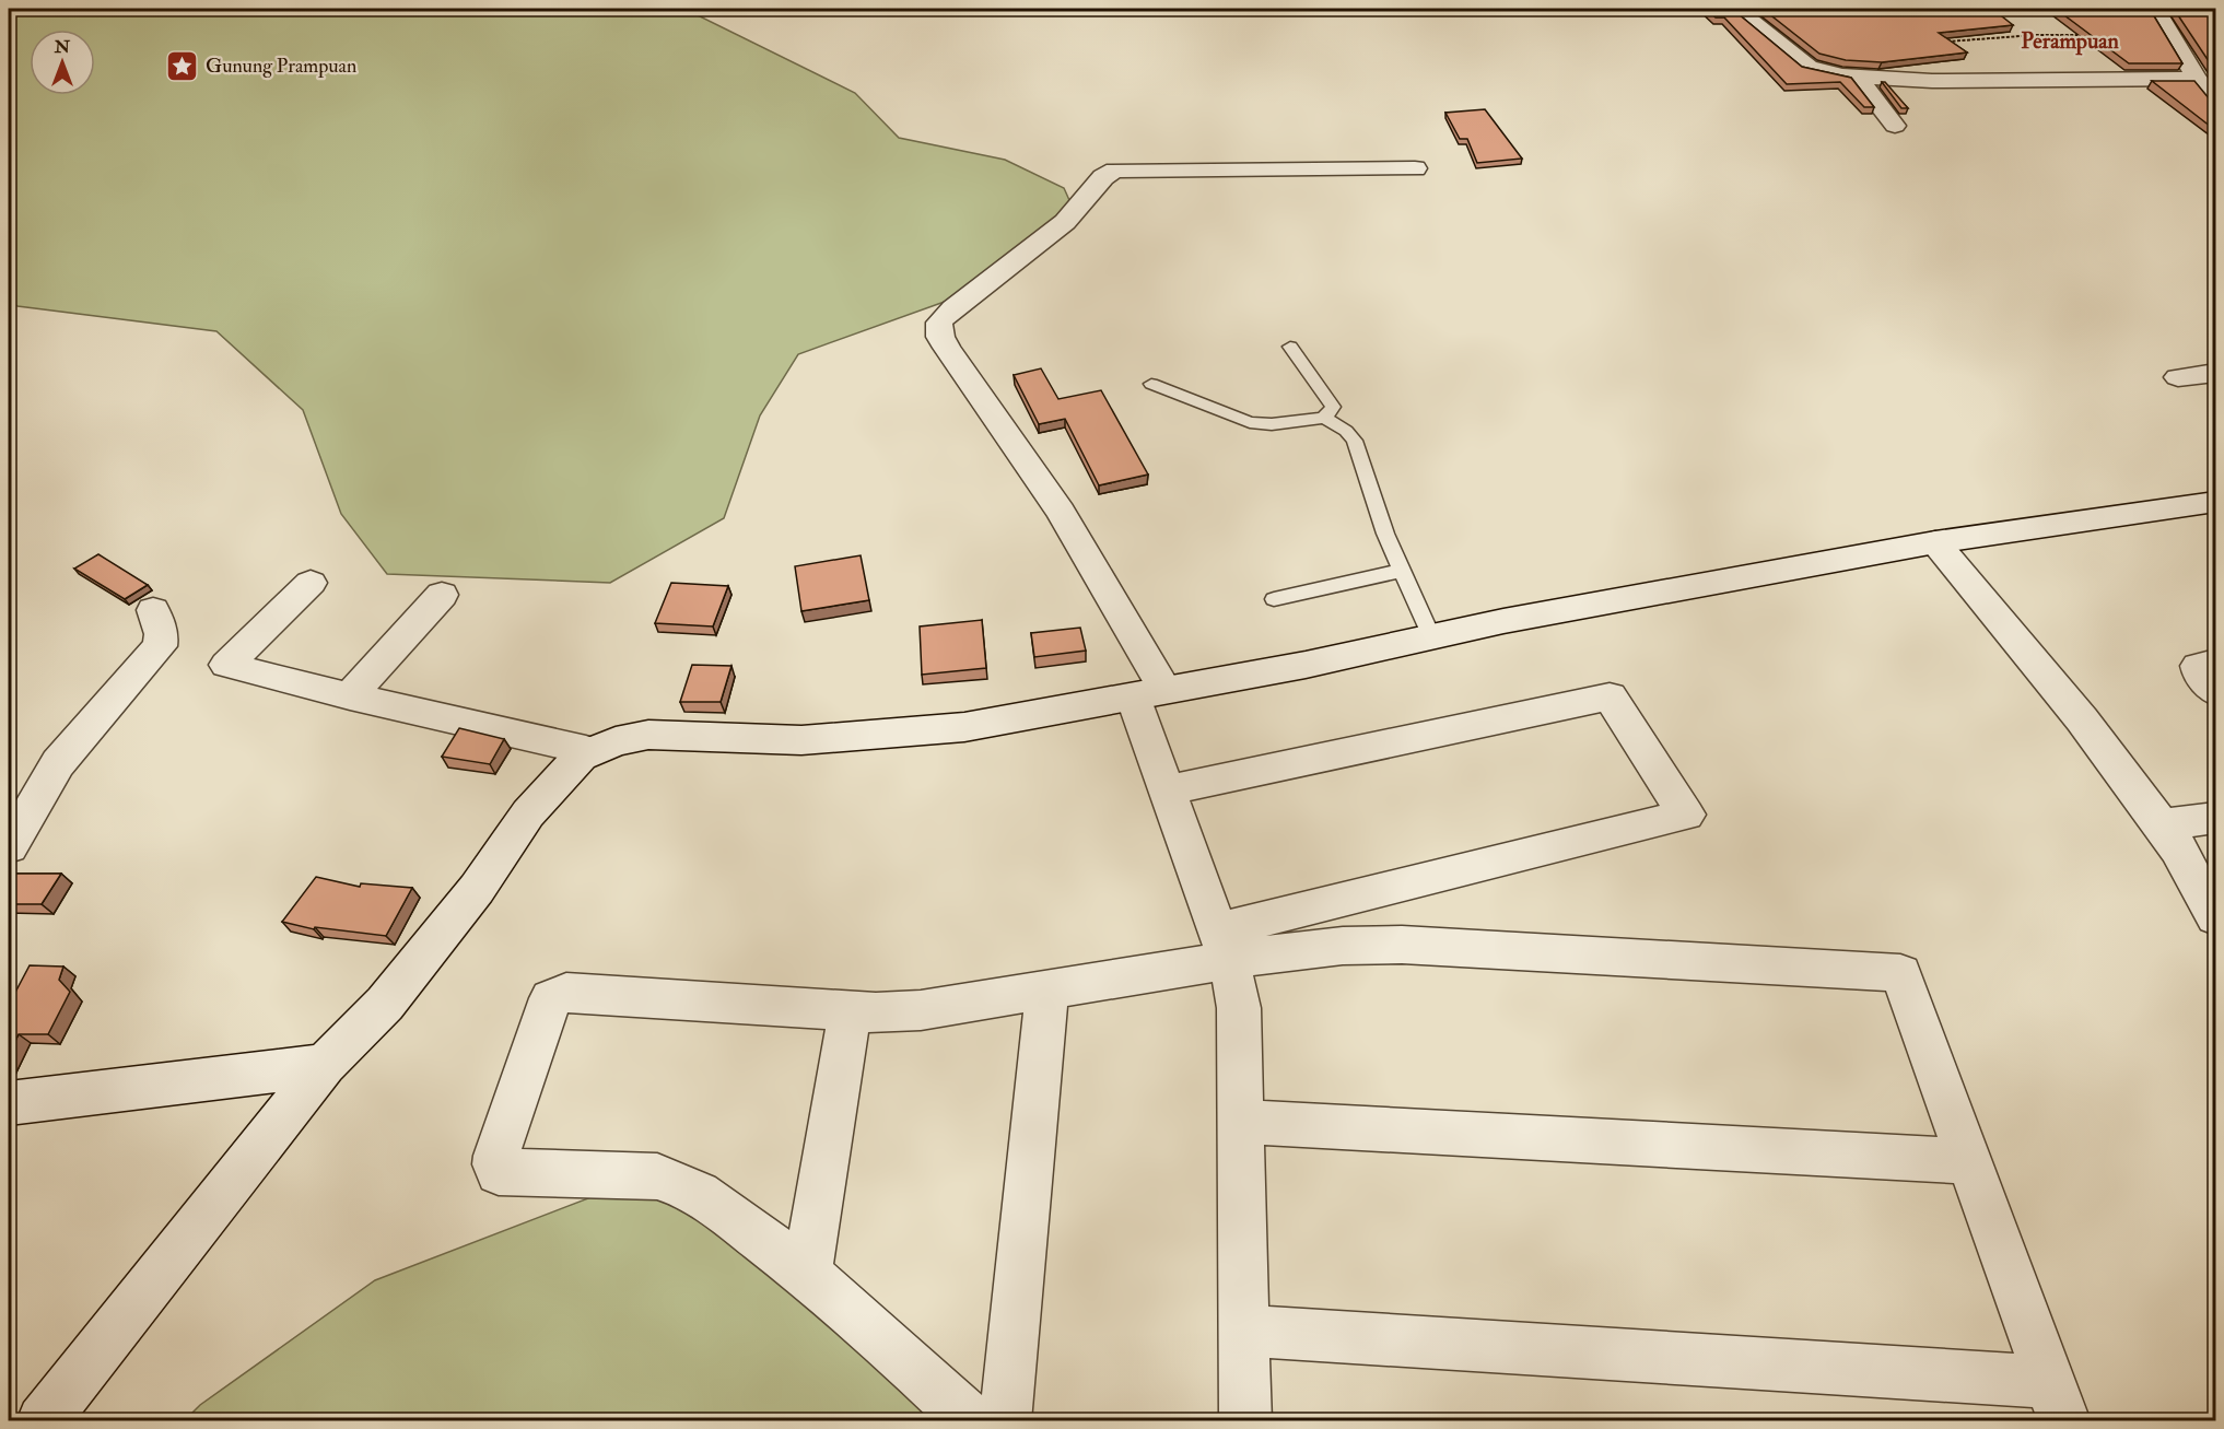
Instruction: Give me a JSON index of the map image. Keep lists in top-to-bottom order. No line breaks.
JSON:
{"districts":["Perampuan"],"places":{"place":["Gunung Prampuan"]},"north":"top"}
